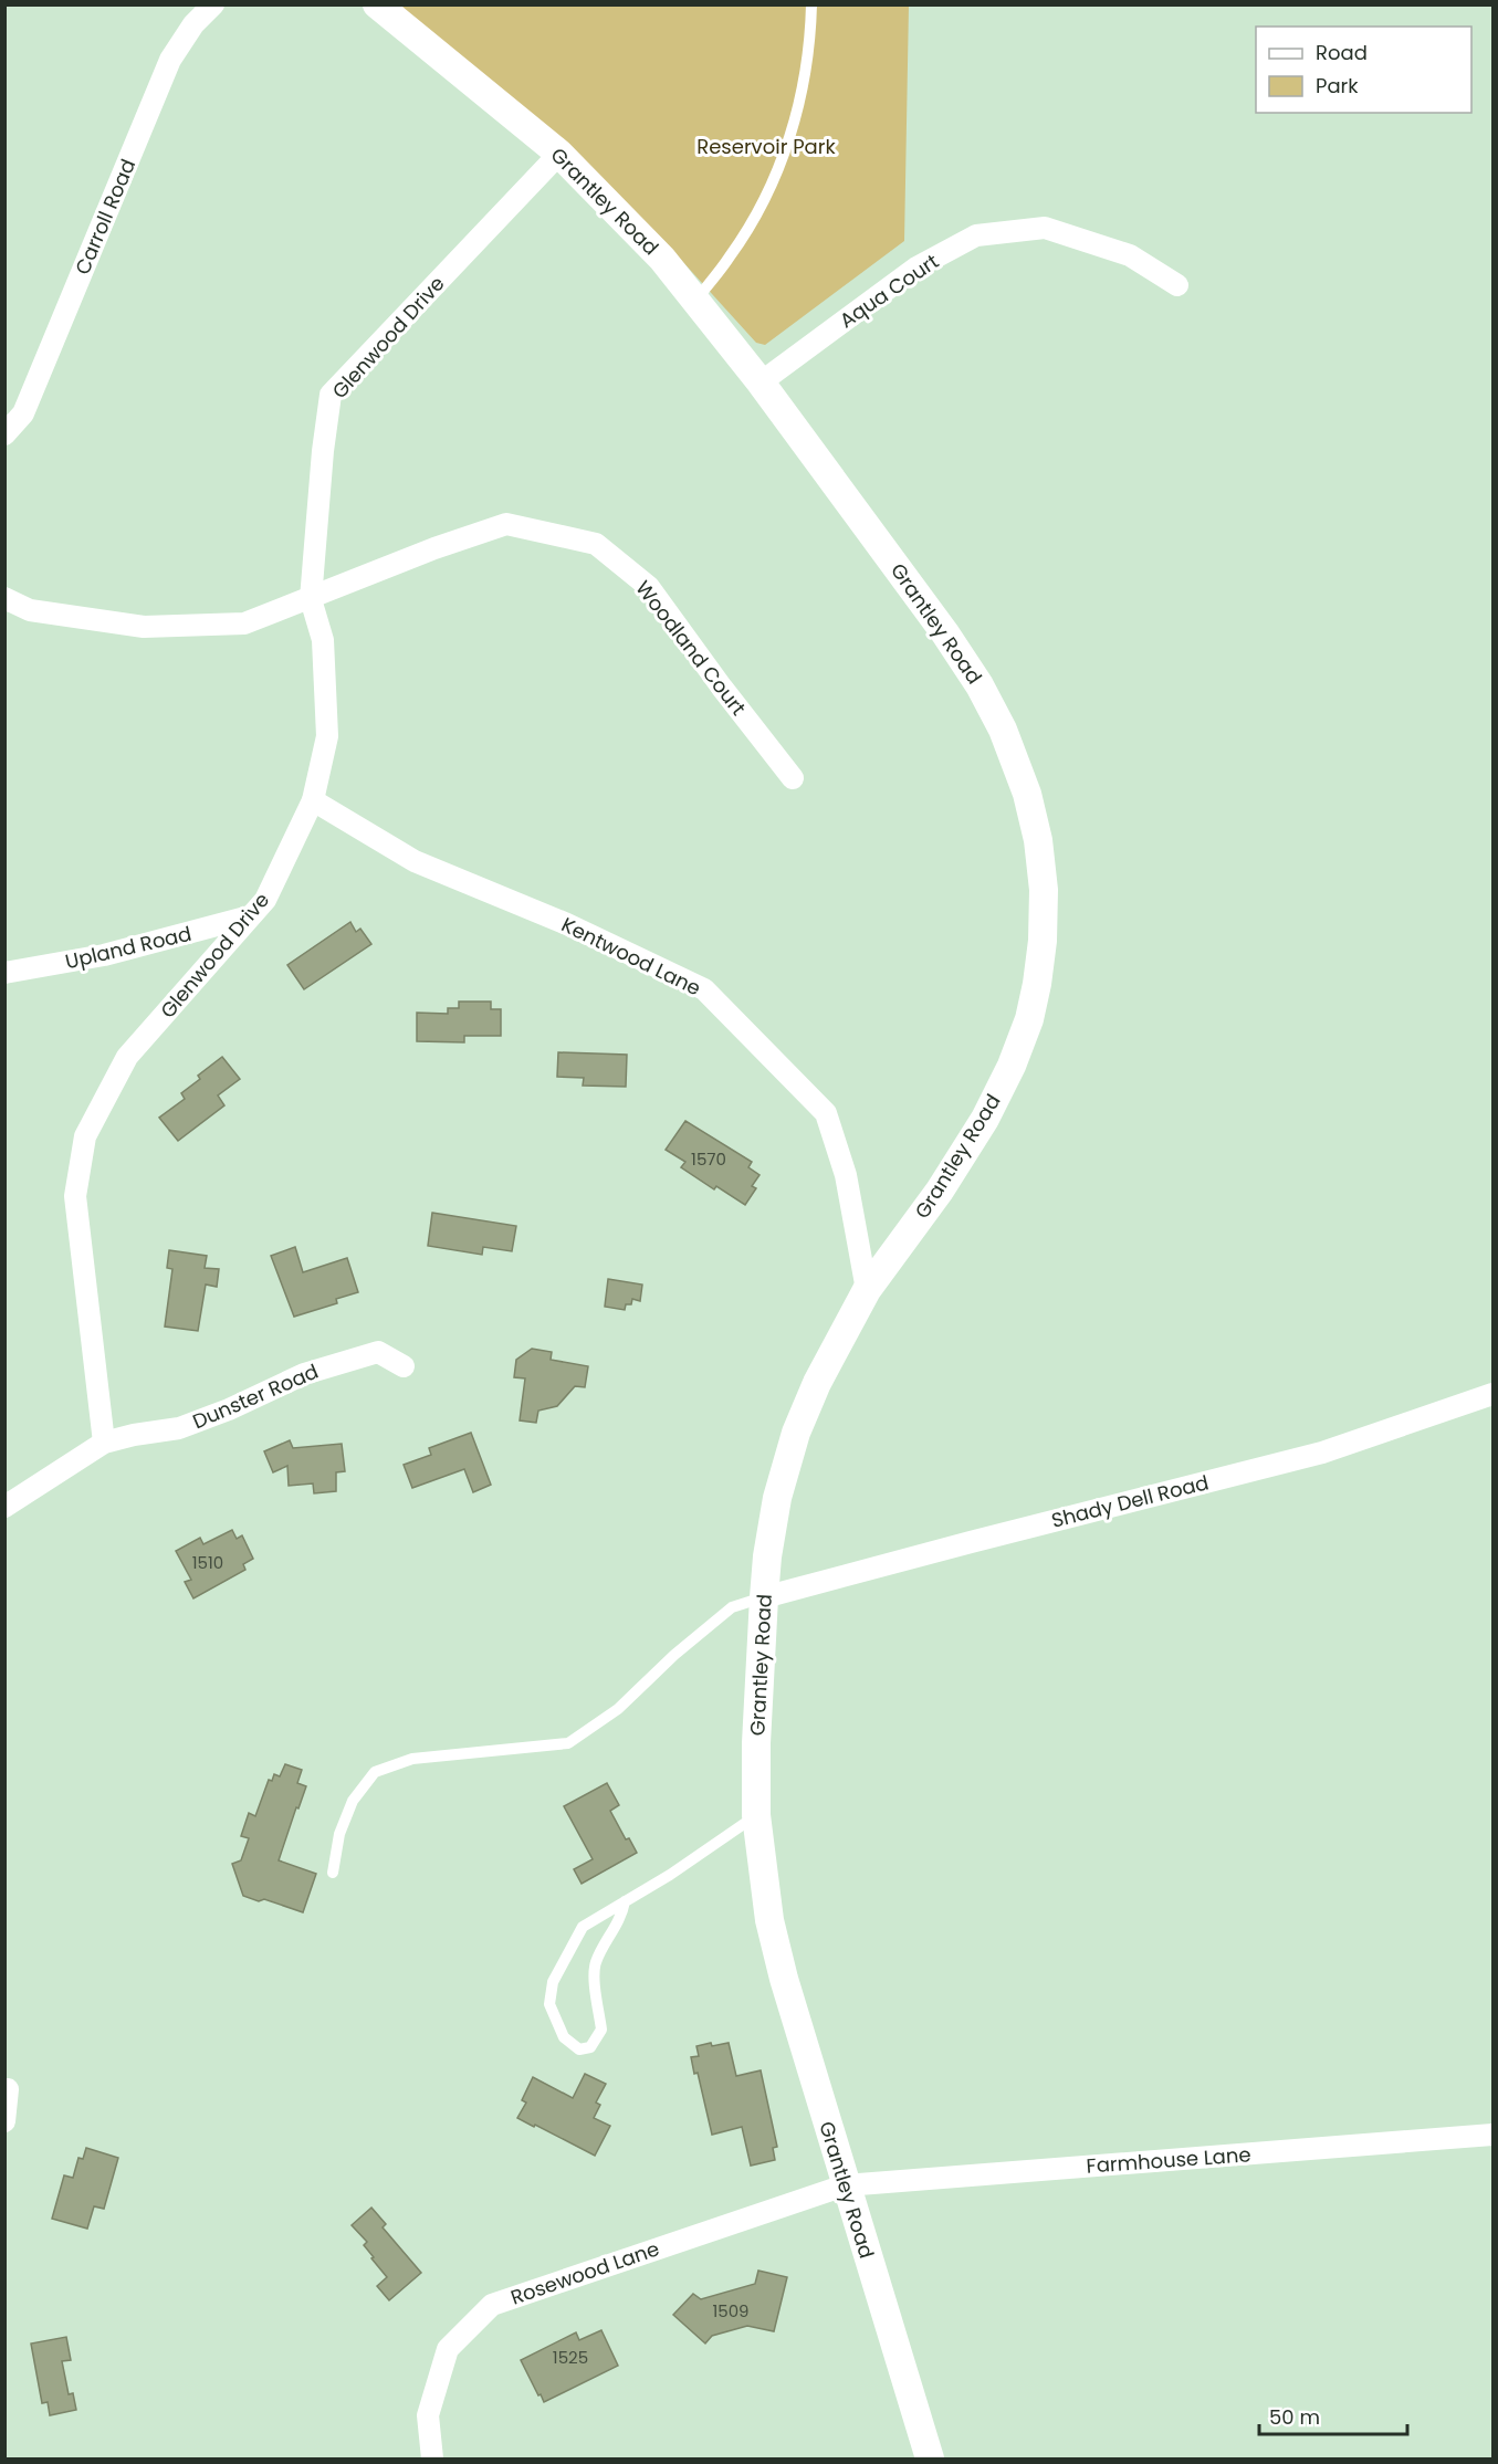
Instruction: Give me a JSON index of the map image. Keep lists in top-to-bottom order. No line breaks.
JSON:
{"streets":{"street":["Grantley Road","Carroll Road","Aqua Court","Glenwood Drive","Woodland Court","Upland Road","Kentwood Lane","Dunster Road","Shady Dell Road","Farmhouse Lane","Rosewood Lane"]},"crossings":[["Grantley Road","Aqua Court"],["Grantley Road","Glenwood Drive"],["Grantley Road","Kentwood Lane"],["Grantley Road","Shady Dell Road"],["Grantley Road","Farmhouse Lane"],["Grantley Road","Rosewood Lane"],["Glenwood Drive","Woodland Court"],["Glenwood Drive","Upland Road"],["Glenwood Drive","Kentwood Lane"],["Glenwood Drive","Dunster Road"],["Farmhouse Lane","Rosewood Lane"]],"parks":["Reservoir Park"],"house_numbers":["1570","1510","1509","1525"],"legend":["Road","Park"],"scale_bar":"50 m"}
